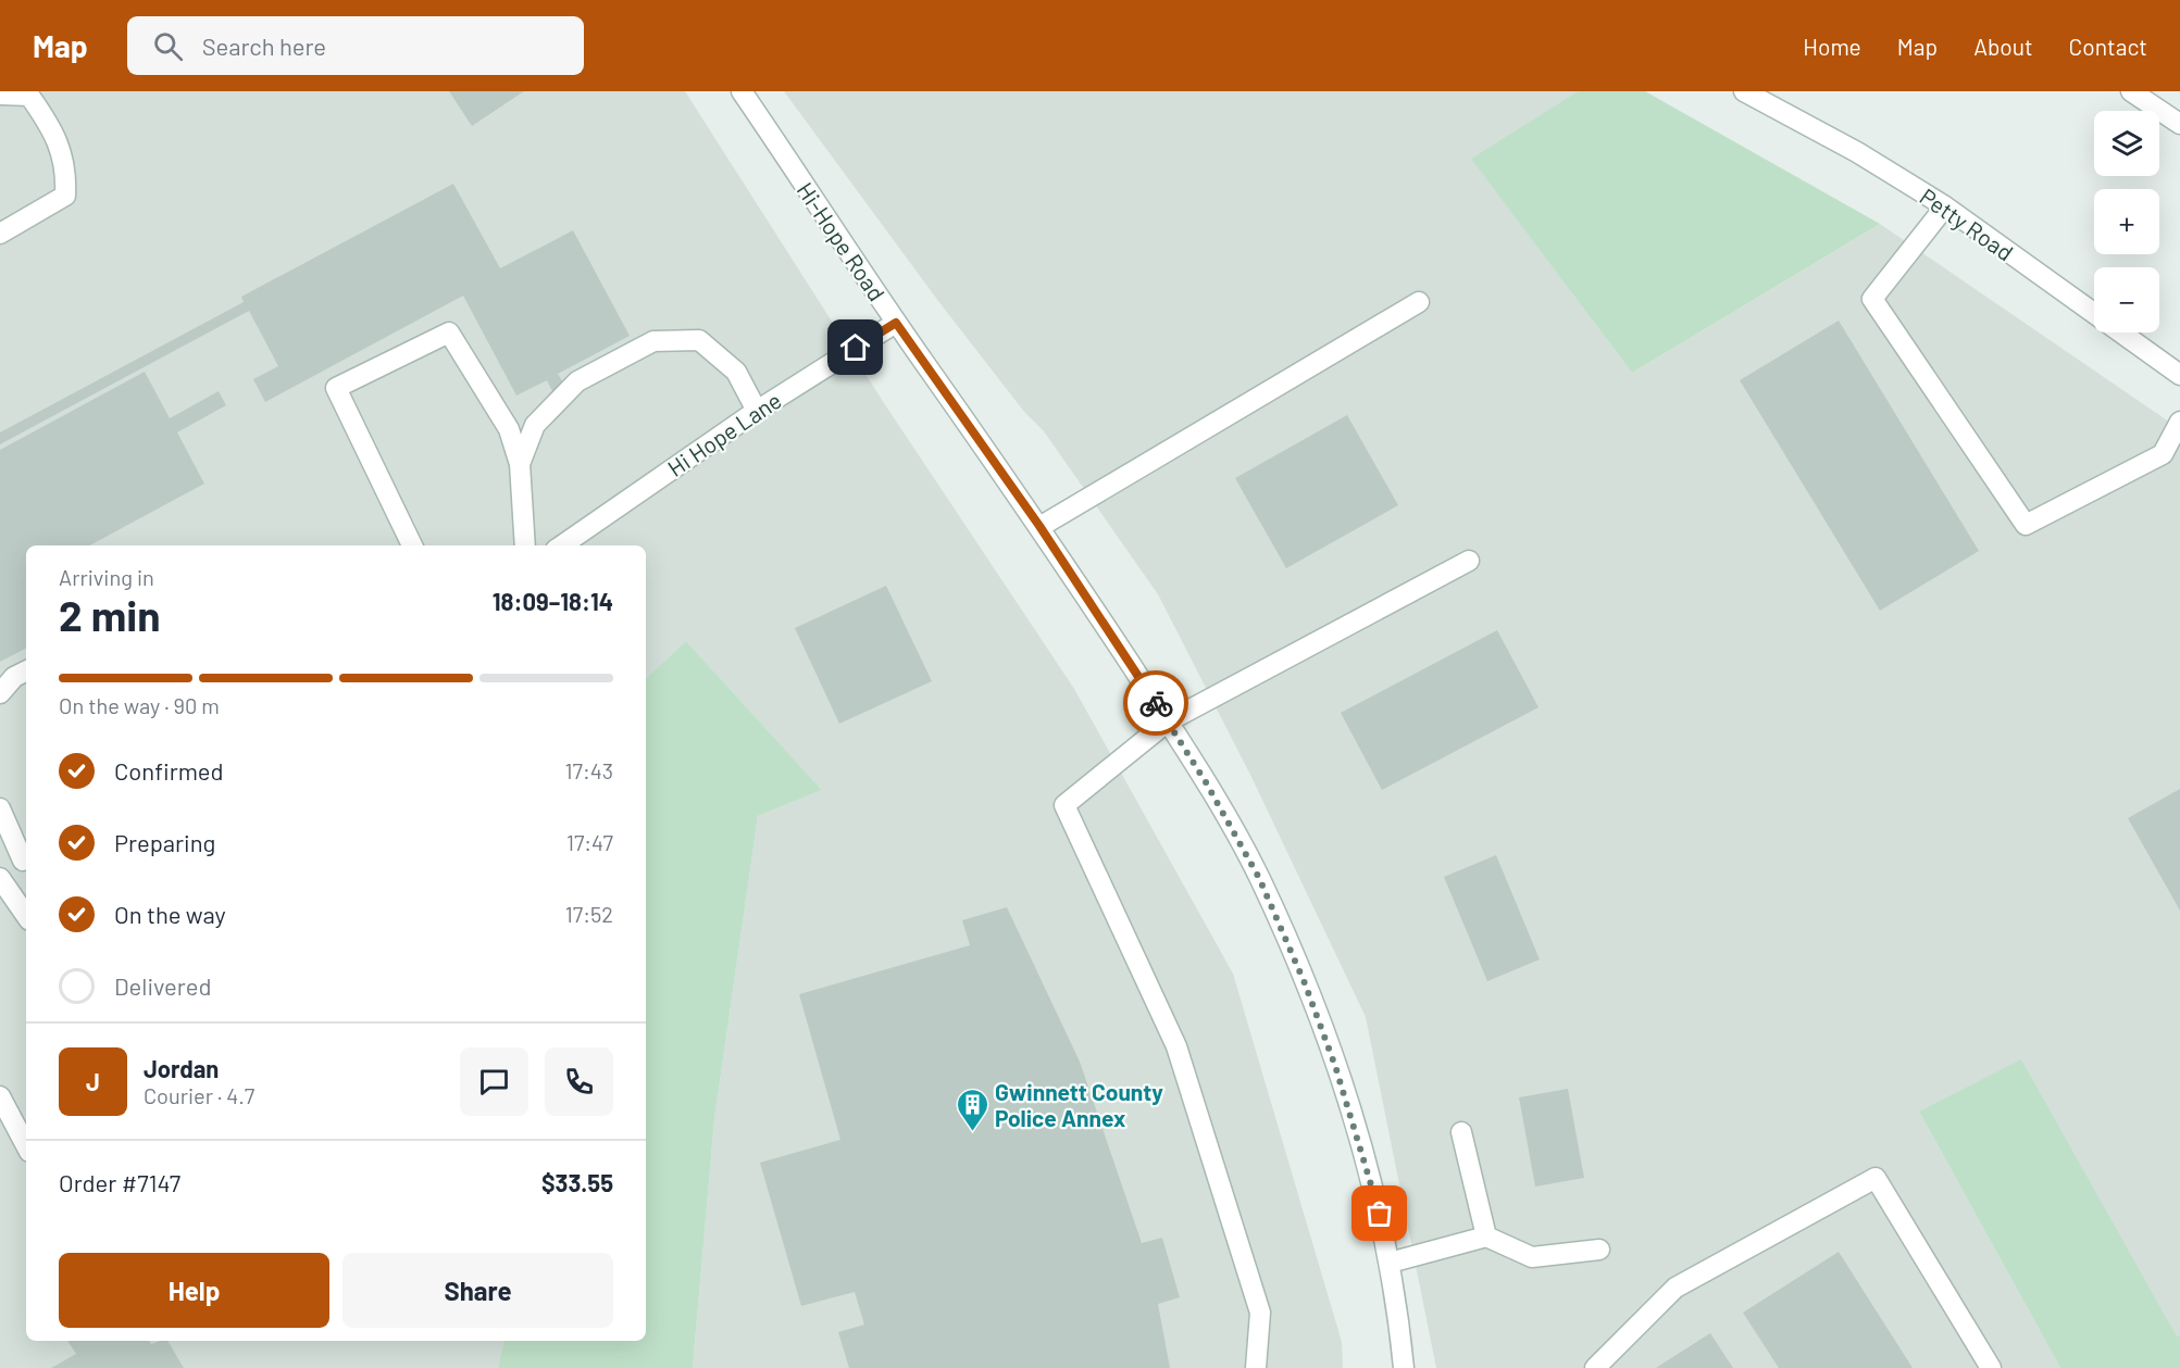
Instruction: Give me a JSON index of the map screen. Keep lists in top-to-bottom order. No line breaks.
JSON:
{"streets":{"street":["Petty Road","Hi-Hope Road","Hi Hope Lane"]},"crossings":[["Hi-Hope Road","Hi Hope Lane"]],"places":{"building":["Gwinnett County Police Annex"]},"page":{"header":"Map","search":"Search here","nav":["Home","Map","About","Contact"],"map_buttons":["+","−"],"heading":["2 min","Arriving in","18:09–18:14"],"panel":["Jordan","Courier · 4.7","Order #7147","$33.55"],"bar":"On the way · 90 m","list":[["Confirmed","17:43"],["Preparing","17:47"],["On the way","17:52"],"Delivered"],"round":"J","buttons":["Help","Share"]}}
